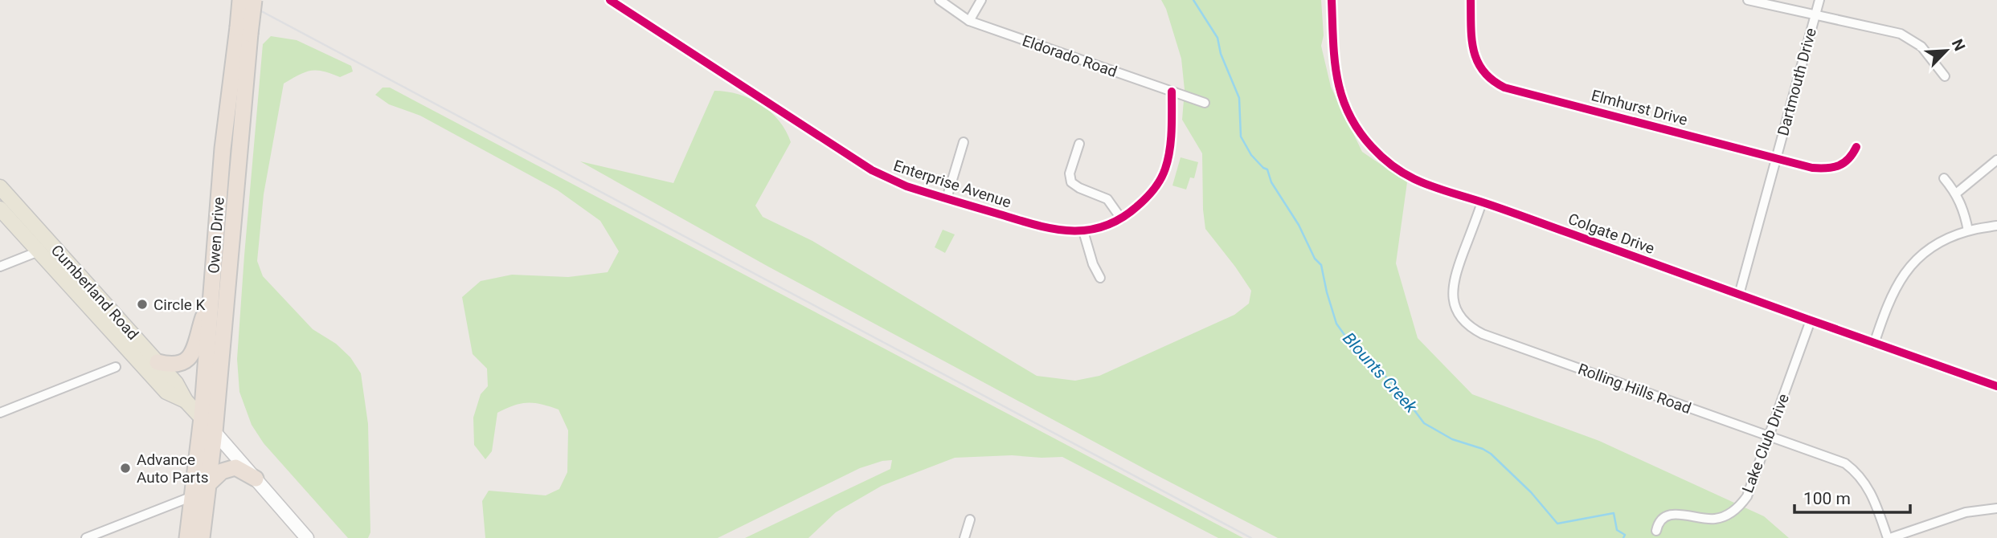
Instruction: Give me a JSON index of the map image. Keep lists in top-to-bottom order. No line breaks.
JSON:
{"streets":{"highway":["Owen Drive"],"main road":["Cumberland Road"],"street":["Eldorado Road","Dartmouth Drive","Elmhurst Drive","Enterprise Avenue","Colgate Drive","Rolling Hills Road","Lake Club Drive"]},"crossings":[["Eldorado Road","Enterprise Avenue"],["Dartmouth Drive","Elmhurst Drive"],["Dartmouth Drive","Colgate Drive"],["Colgate Drive","Rolling Hills Road"],["Colgate Drive","Lake Club Drive"],["Owen Drive","Cumberland Road"],["Rolling Hills Road","Lake Club Drive"]],"water":["Blounts Creek"],"places":["Circle K","Advance Auto Parts"],"scale_bar":"100 m","north":"top right"}
